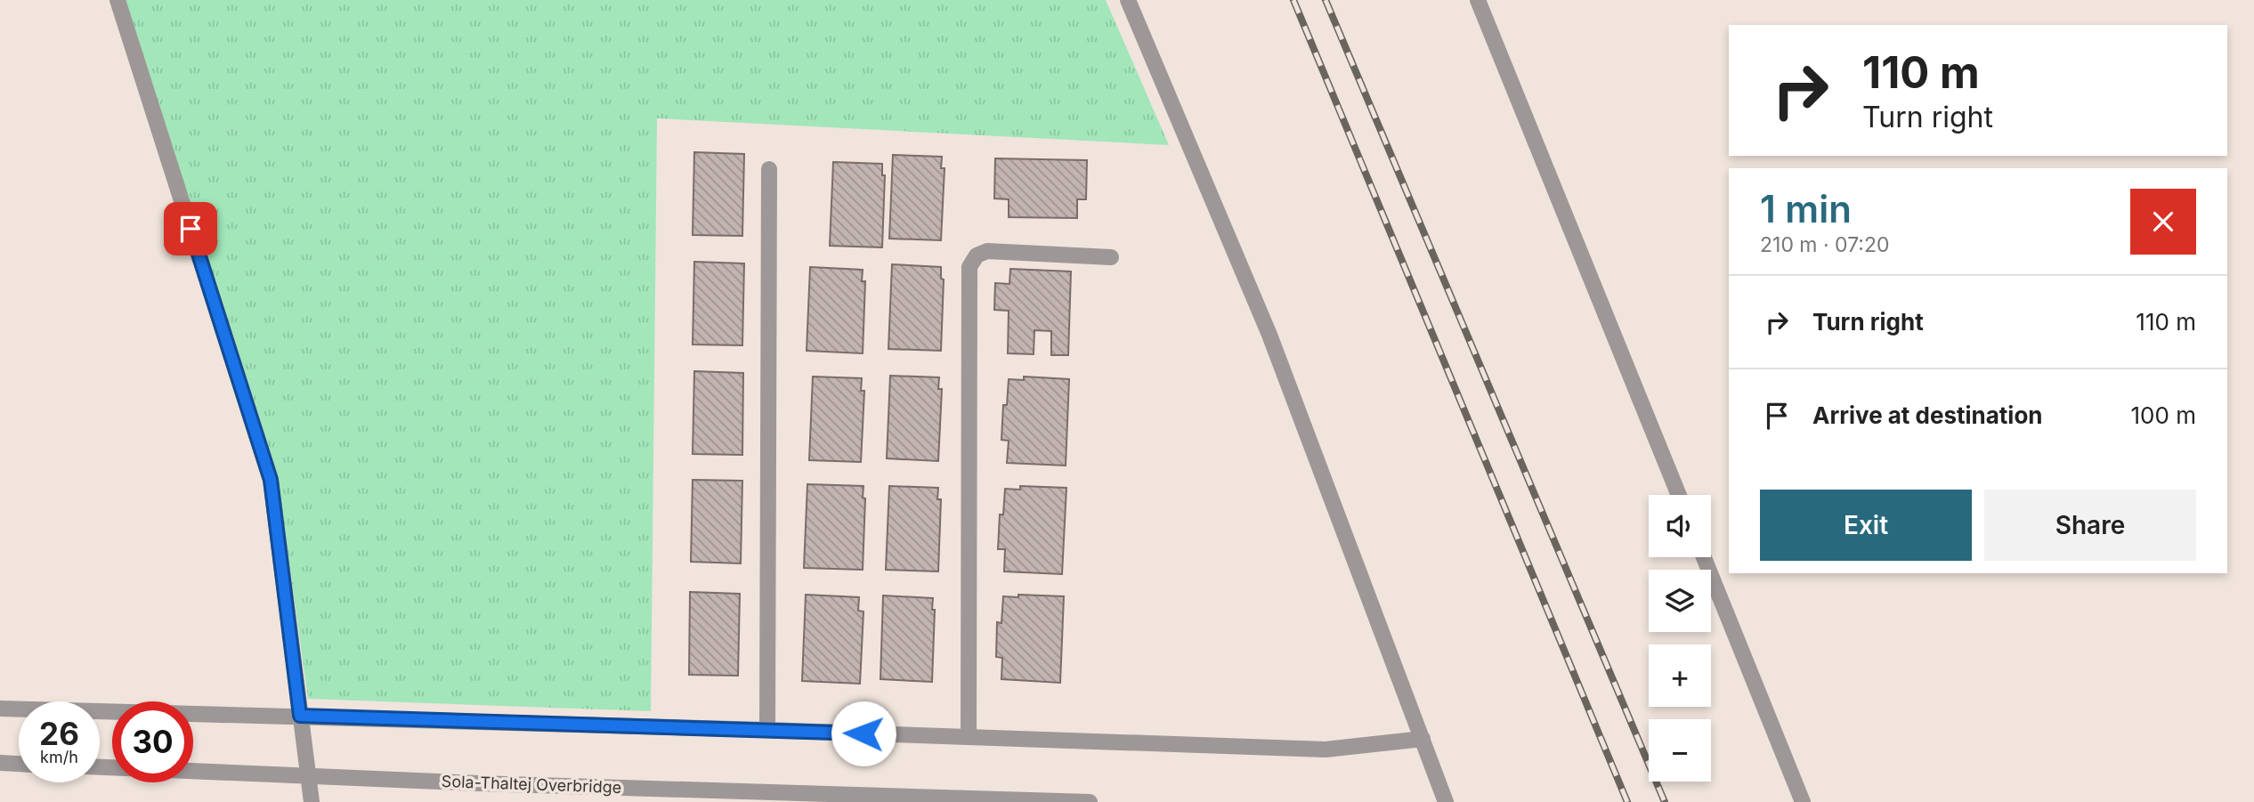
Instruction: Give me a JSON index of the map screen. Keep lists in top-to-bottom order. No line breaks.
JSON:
{"streets":{"street":["Sola-Thaltej Overbridge"]},"page":{"turn":["110 m","Turn right"],"heading":["1 min","210 m · 07:20"],"list":[{"name":"Turn right","value":"110 m"},{"name":"Arrive at destination","value":"100 m"}],"buttons":["Exit","Share"],"map_buttons":["+","−"],"speed":"26 km/h","limit":"30"}}
